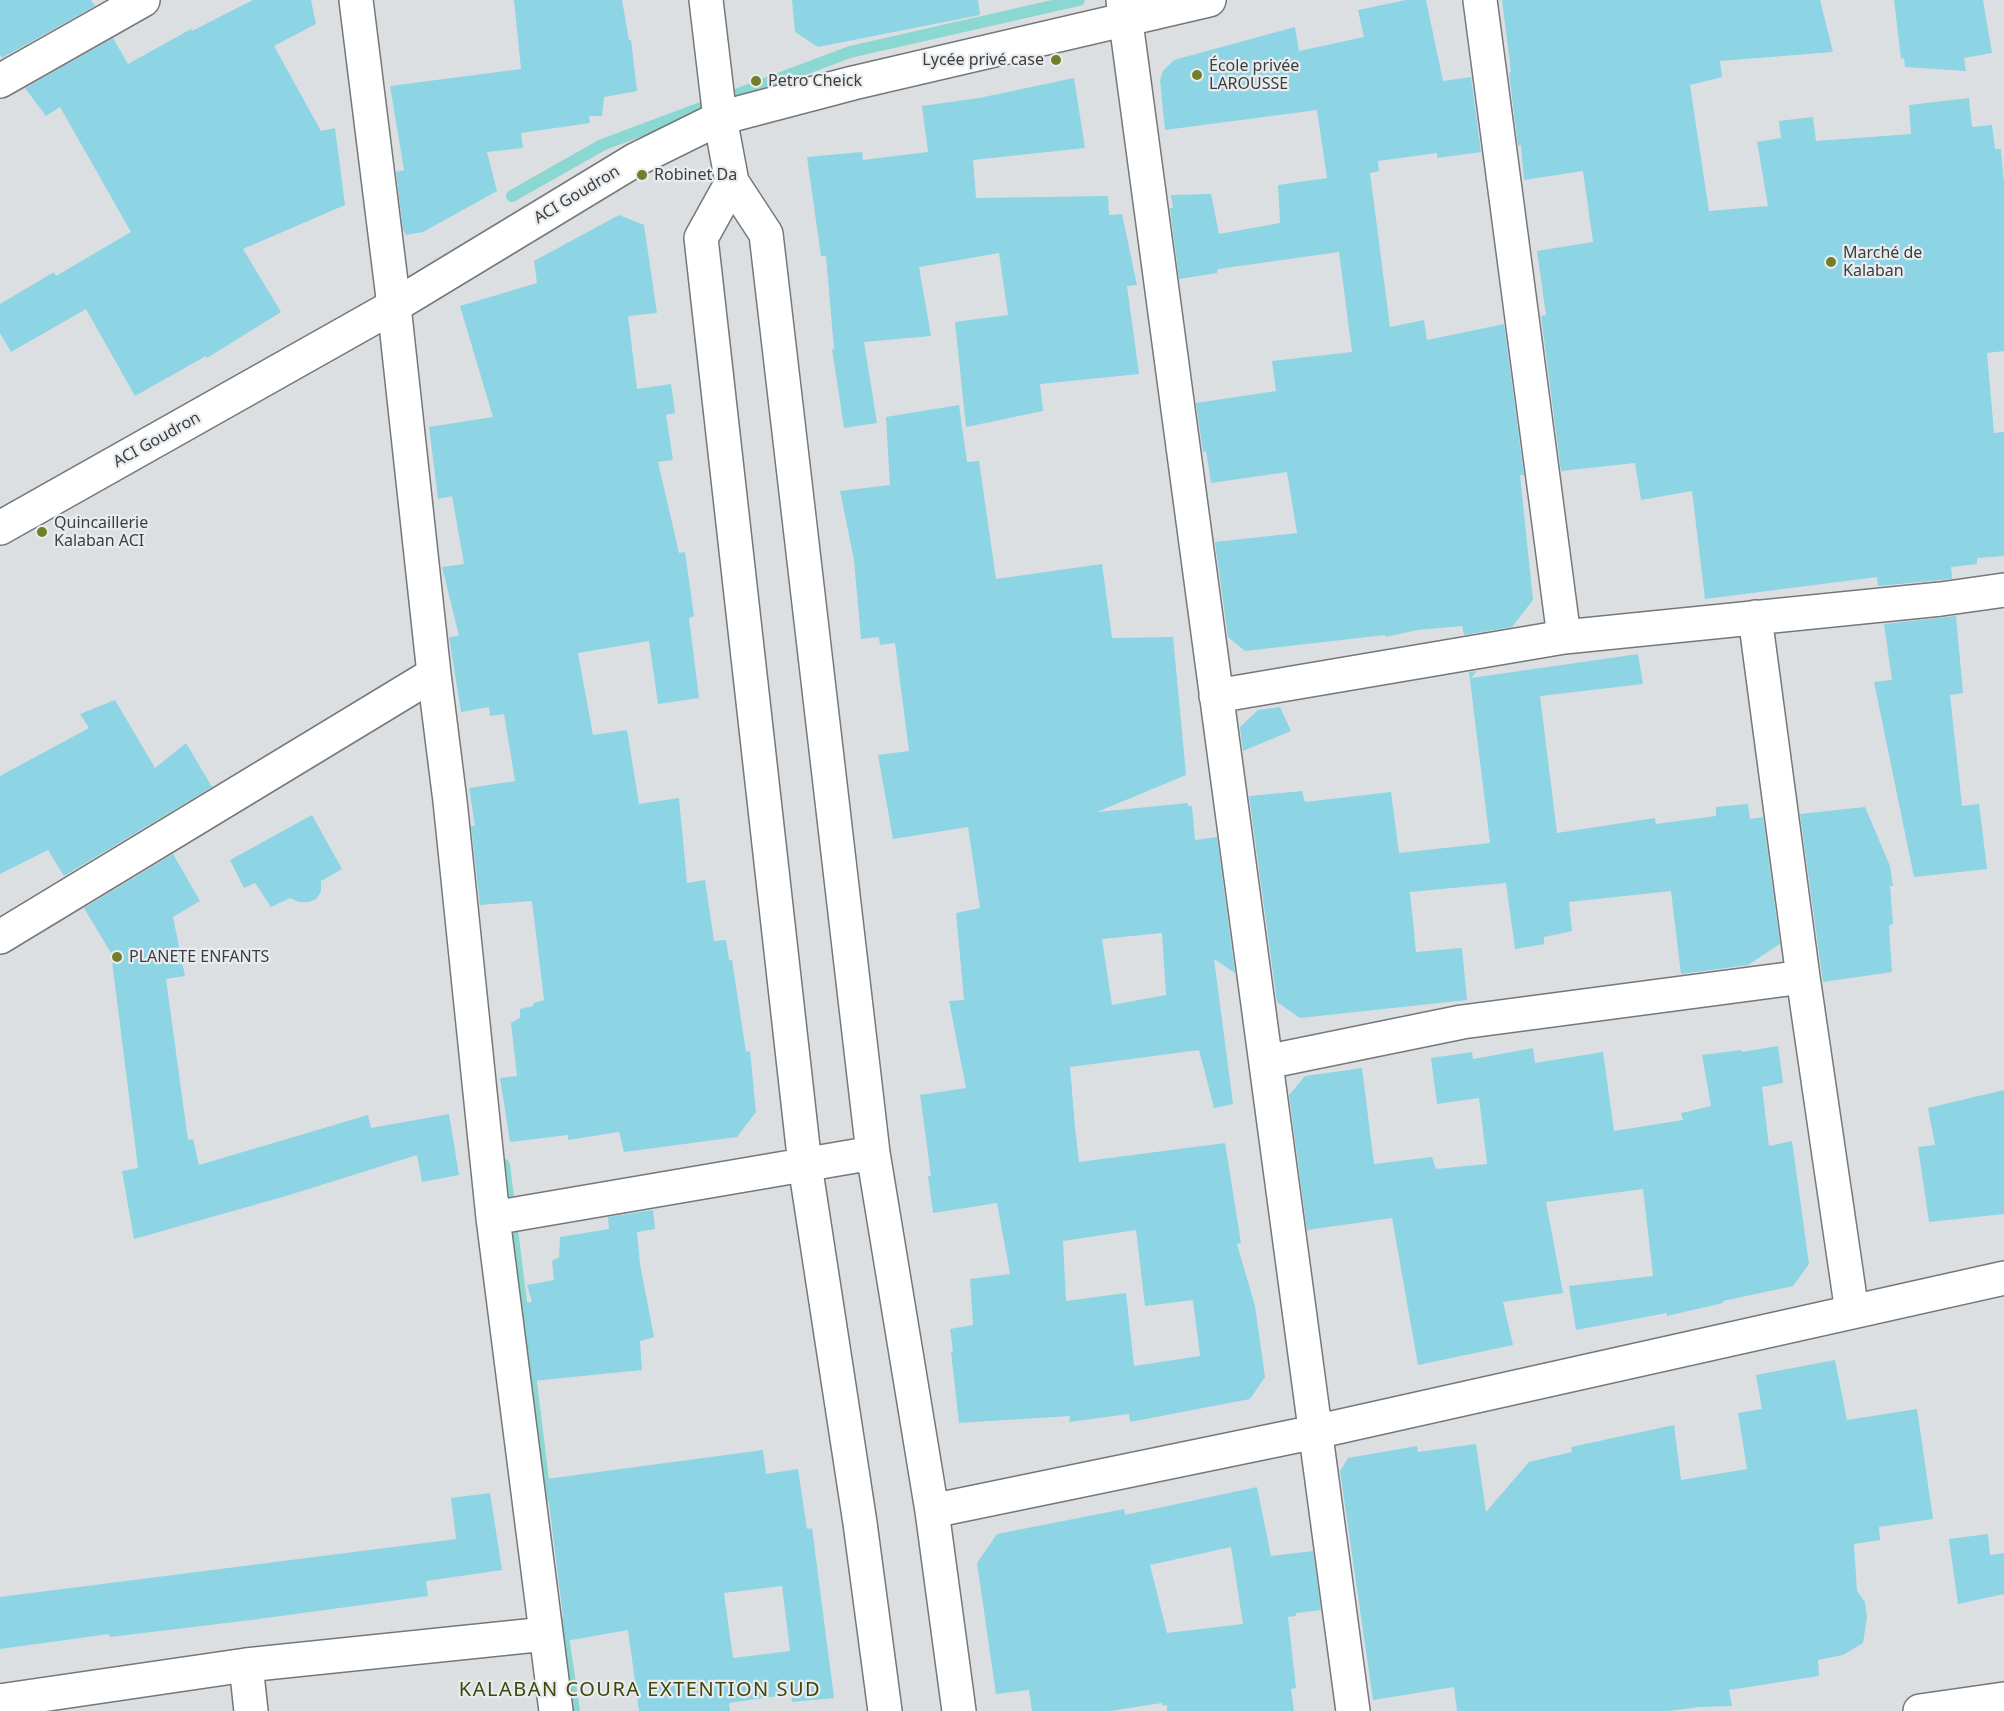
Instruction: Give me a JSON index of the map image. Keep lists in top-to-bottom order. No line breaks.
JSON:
{"streets":{"street":["ACI Goudron"]},"districts":["KALABAN COURA EXTENTION SUD"],"places":["Lycée privé case","École privée LAROUSSE","Petro Cheick","Robinet Da","Marché de Kalaban","Quincaillerie Kalaban ACI","PLANETE ENFANTS"]}
